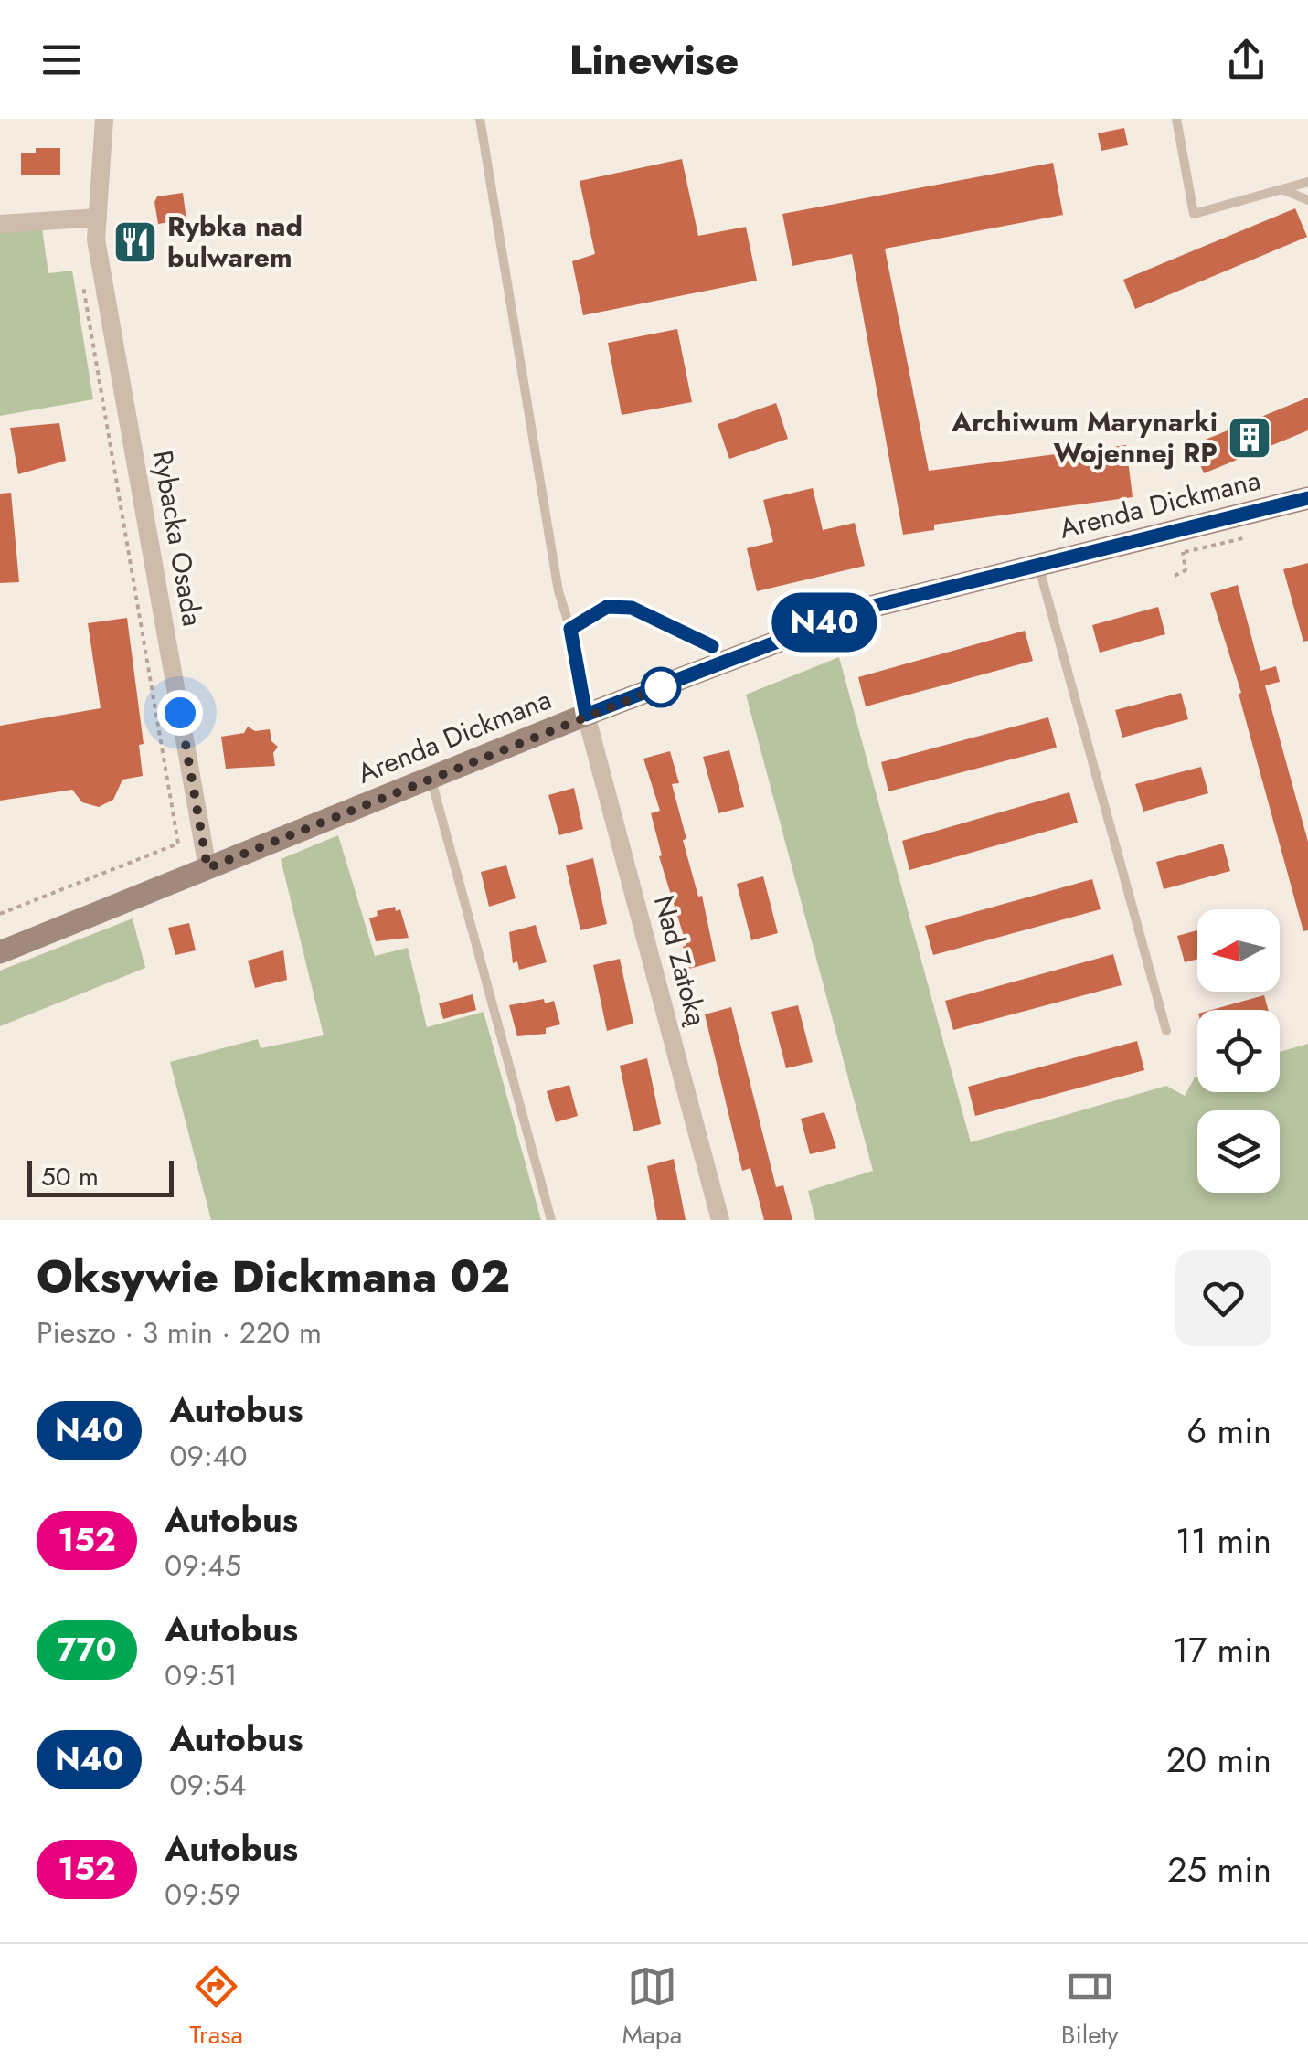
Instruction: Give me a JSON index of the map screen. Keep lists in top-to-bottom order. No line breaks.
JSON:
{"streets":{"street":["Arenda Dickmana","Rybacka Osada","Nad Zatoką"]},"crossings":[["Arenda Dickmana","Rybacka Osada"],["Arenda Dickmana","Nad Zatoką"]],"places":{"restaurant":["Rybka nad bulwarem"],"building":["Archiwum Marynarki Wojennej RP"]},"lines":["bus line N40"],"scale_bar":"50 m","north":"left","page":{"header":"Linewise","on_map":"N40","scale":"50 m","heading":["Oksywie Dickmana 02","Pieszo · 3 min · 220 m"],"list":[{"mark":"N40","name":"Autobus","note":"09:40","value":"6 min"},{"mark":"152","name":"Autobus","note":"09:45","value":"11 min"},{"mark":"770","name":"Autobus","note":"09:51","value":"17 min"},{"mark":"N40","name":"Autobus","note":"09:54","value":"20 min"},{"mark":"152","name":"Autobus","note":"09:59","value":"25 min"}],"tabs":["Trasa","Mapa","Bilety"]}}
